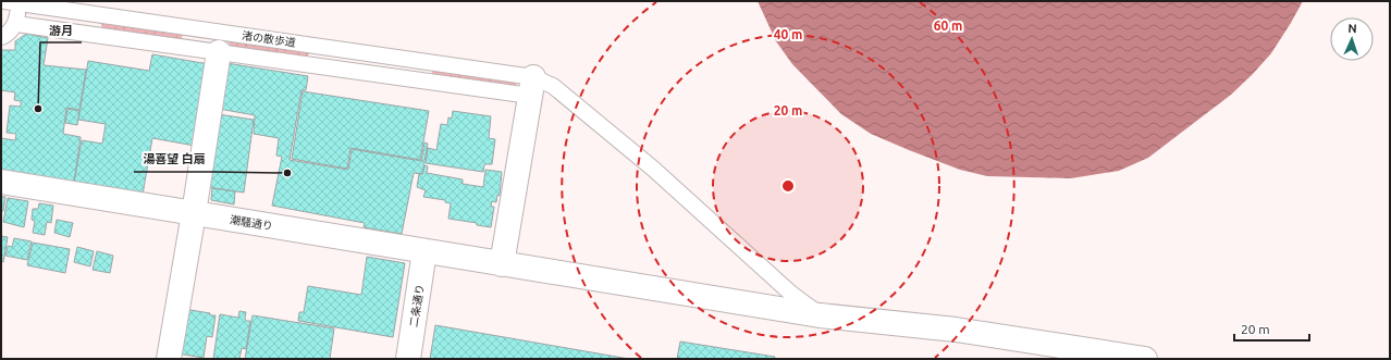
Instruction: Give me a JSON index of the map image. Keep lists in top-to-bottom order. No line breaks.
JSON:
{"streets":{"street":["潮騒通り","二条通り"],"lane":["渚の散歩道"]},"crossings":[["潮騒通り","二条通り"]],"places":["游月","湯喜望 白扇"],"scale_bar":"20 m","north":"top","rings":["60 m","40 m","20 m"]}
